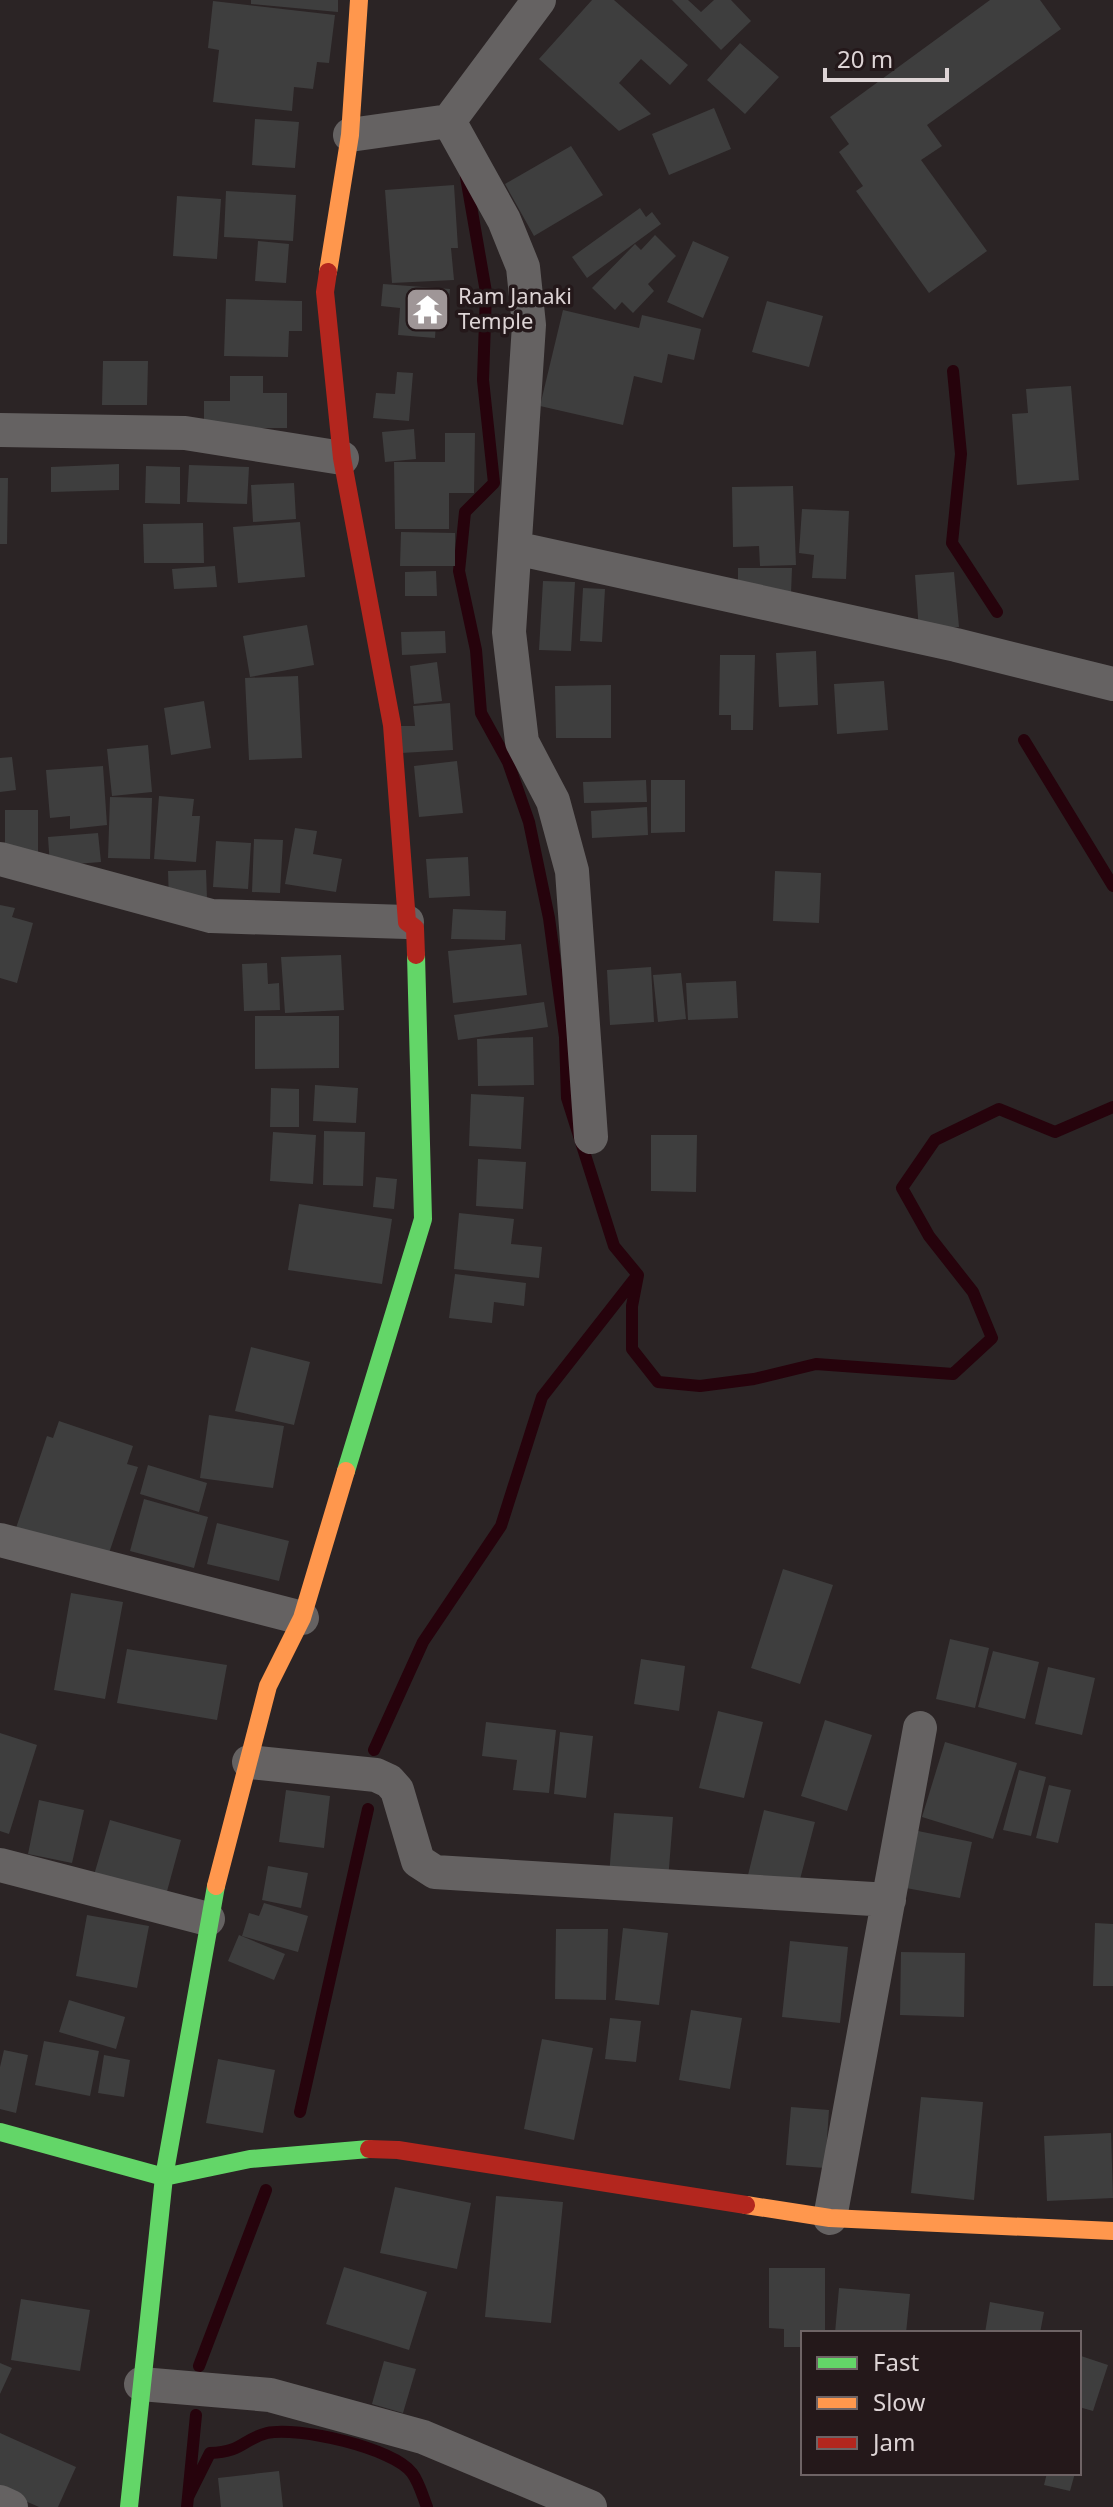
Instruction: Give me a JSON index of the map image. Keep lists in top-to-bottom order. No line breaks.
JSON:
{"places":{"temple":["Ram Janaki Temple"]},"legend":["Fast","Slow","Jam"],"scale_bar":"20 m"}
